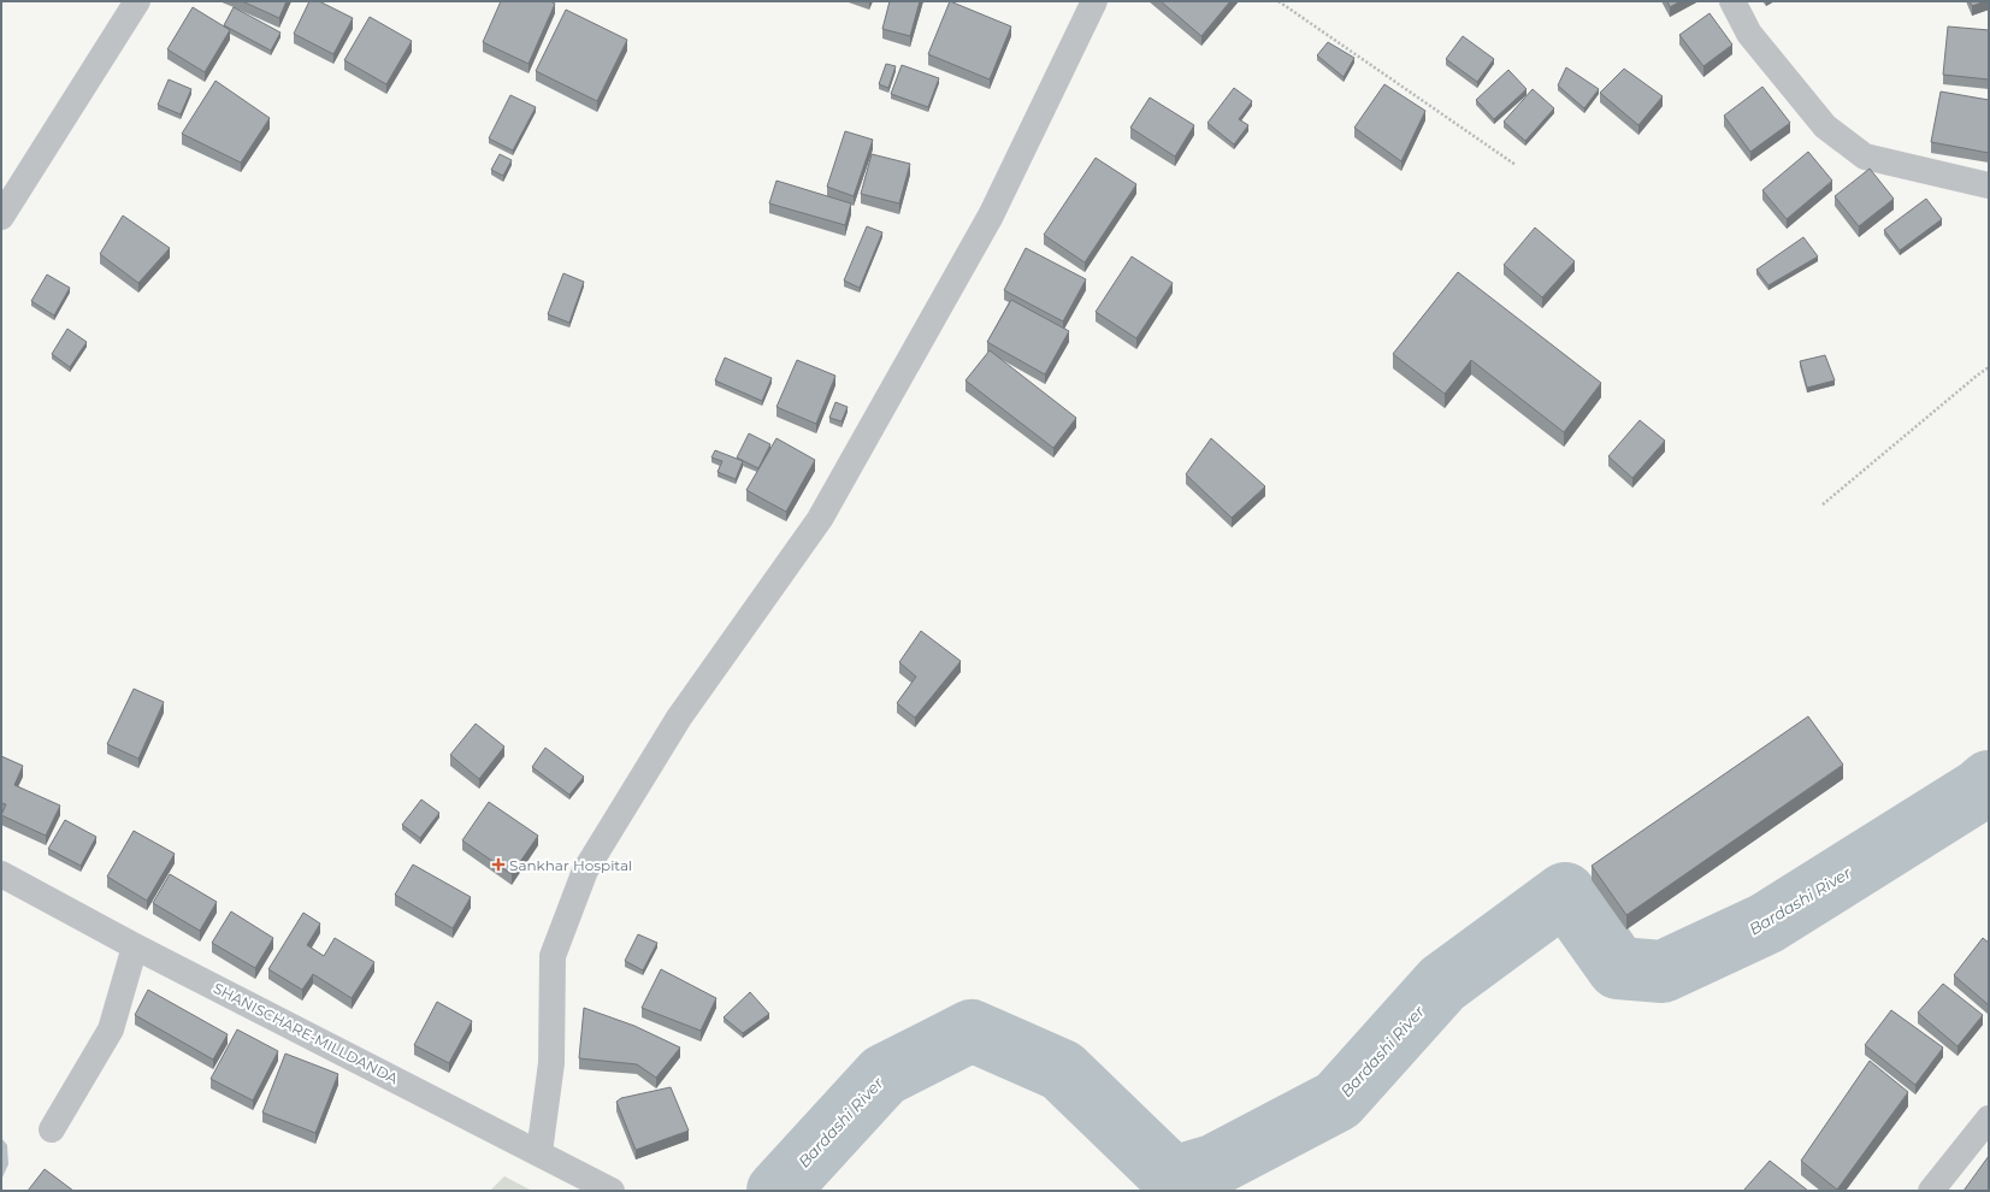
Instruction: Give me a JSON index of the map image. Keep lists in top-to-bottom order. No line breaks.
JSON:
{"streets":{"street":["SHANISCHARE-MILLDANDA"]},"water":["Bardashi River"],"places":{"health":["Sankhar Hospital"]}}
